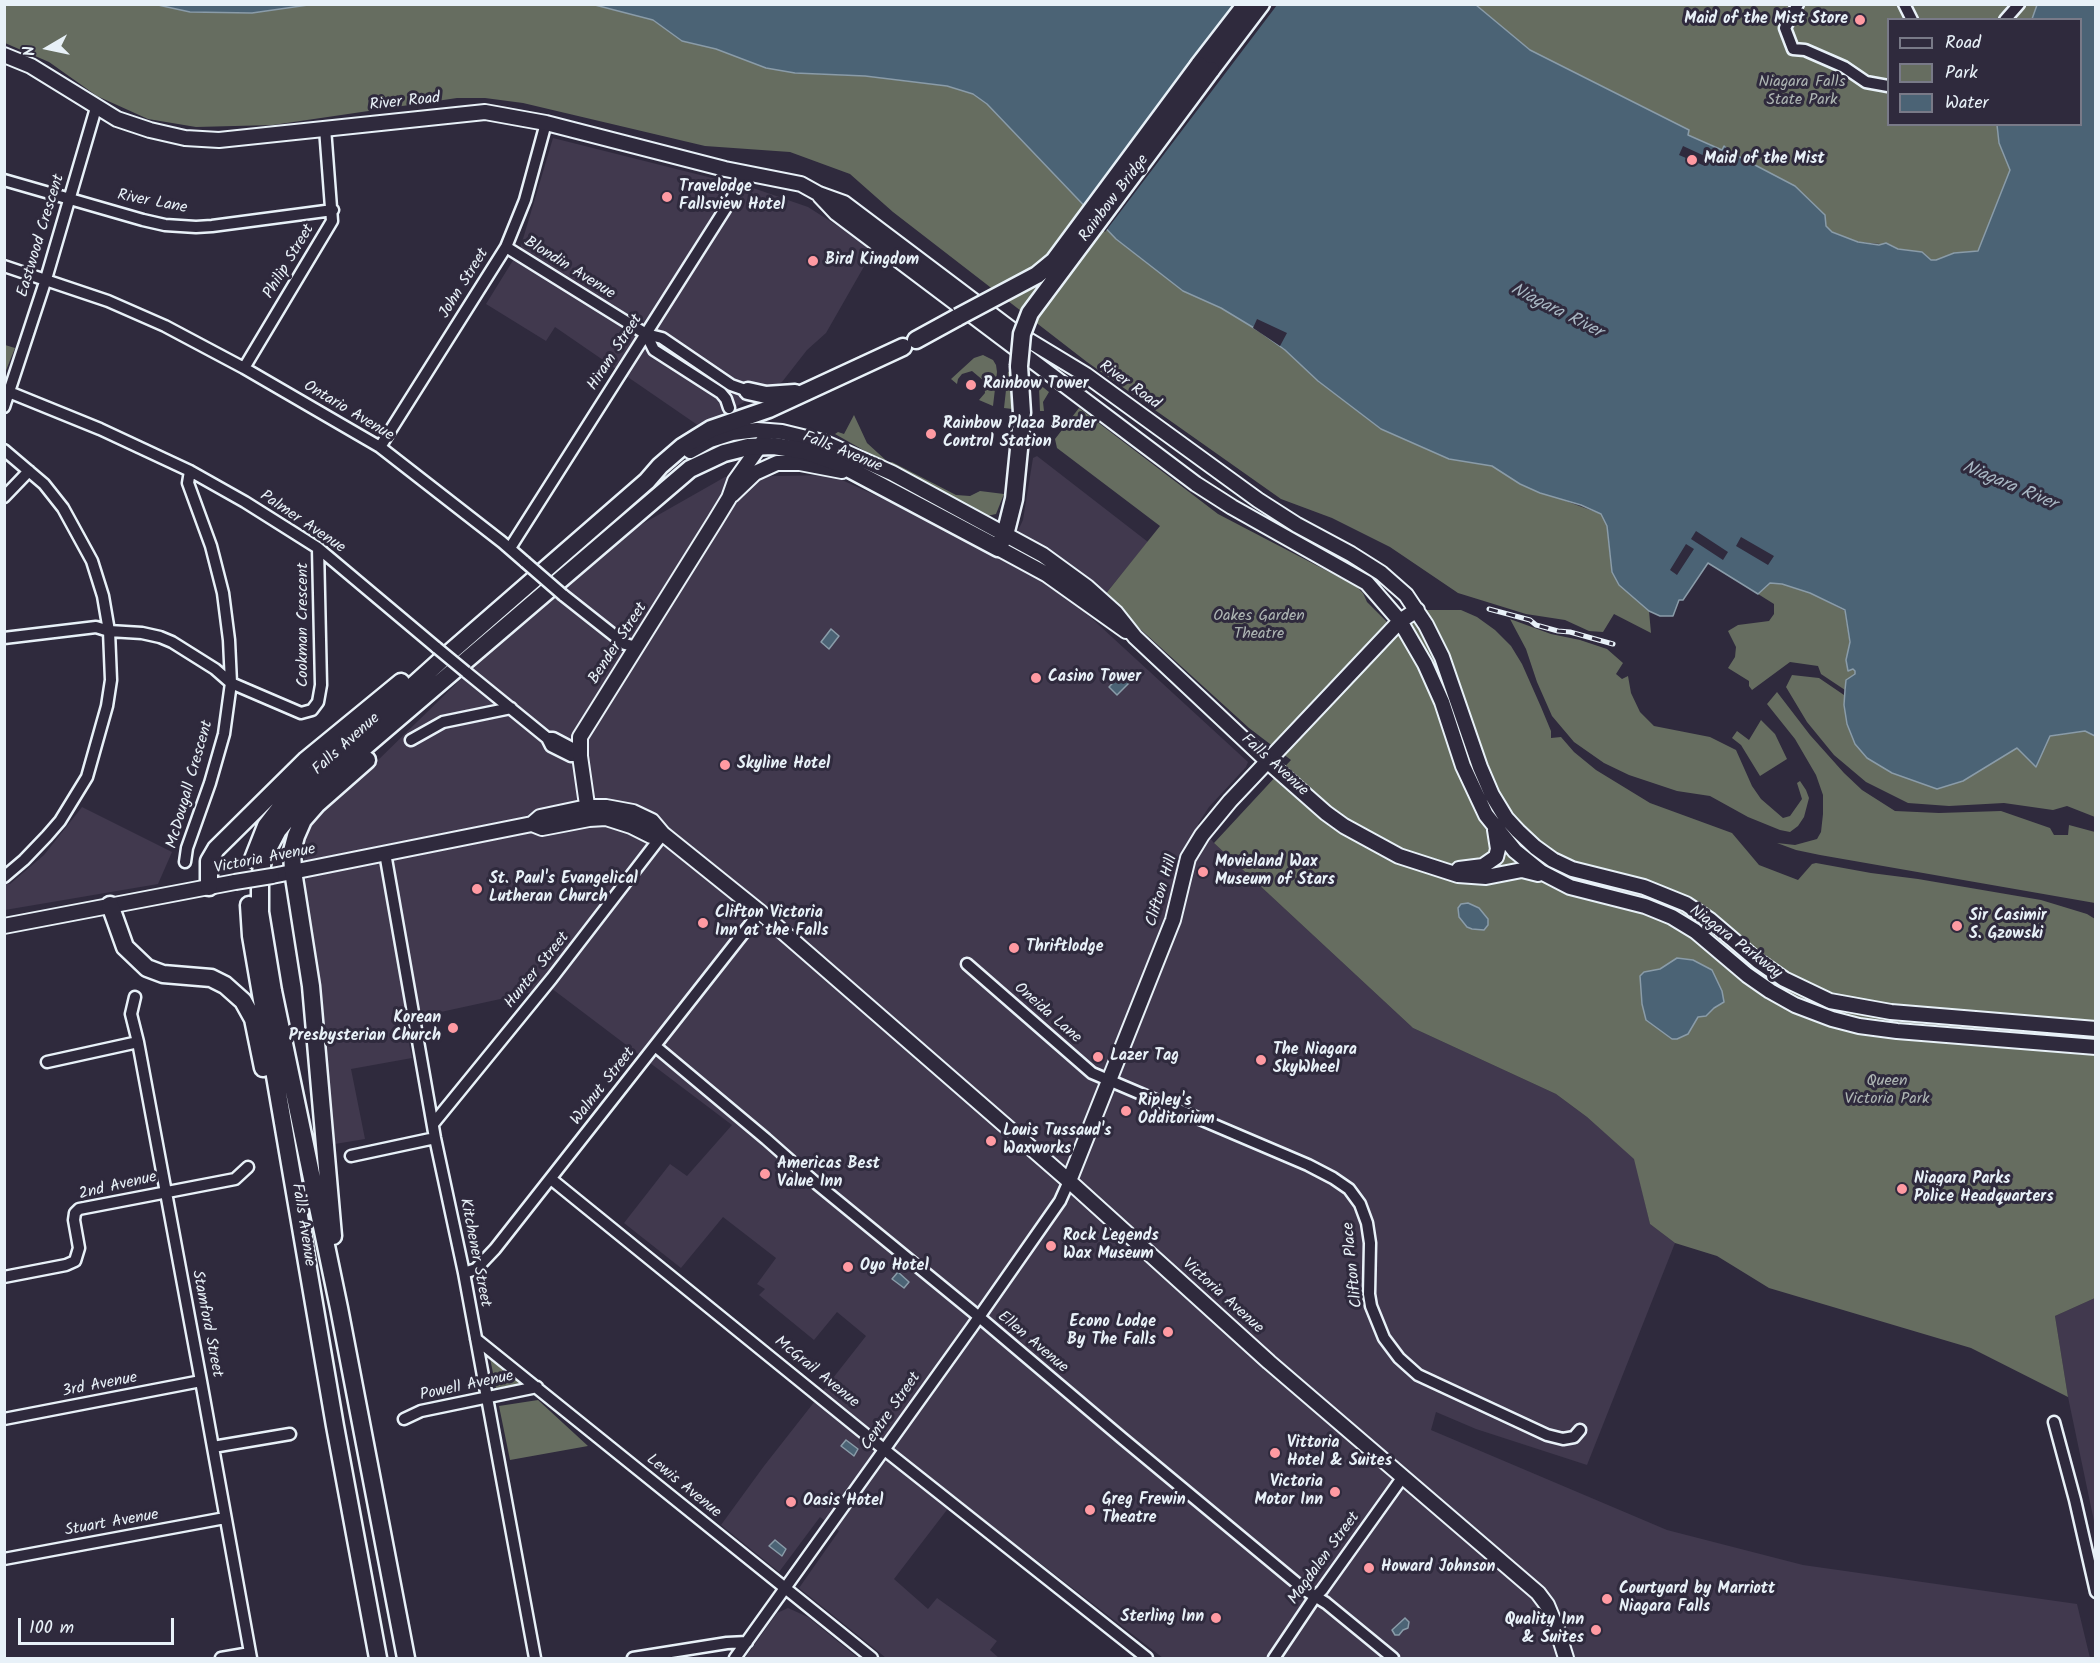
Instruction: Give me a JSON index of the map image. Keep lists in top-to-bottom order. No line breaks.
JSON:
{"streets":{"highway":["Rainbow Bridge","Falls Avenue"],"main road":["River Road","Bender Street","Victoria Avenue","Clifton Hill","Niagara Parkway"],"street":["River Lane","Eastwood Crescent","Philip Street","Blondin Avenue","John Street","Hiram Street","Ontario Avenue","Palmer Avenue","Cookman Crescent","McDougall Crescent","Hunter Street","Oneida Lane","Walnut Street","2nd Avenue","Kitchener Street","Clifton Place","Stamford Street","Ellen Avenue","McGrail Avenue","3rd Avenue","Powell Avenue","Centre Street","Lewis Avenue","Stuart Avenue","Magdalen Street"]},"crossings":[["River Road","Eastwood Crescent"],["River Road","Philip Street"],["River Road","John Street"],["River Road","Hiram Street"],["River Road","Clifton Hill"],["River Road","Niagara Parkway"],["Rainbow Bridge","Falls Avenue"],["River Lane","Eastwood Crescent"],["River Lane","Philip Street"],["Eastwood Crescent","Ontario Avenue"],["Eastwood Crescent","Palmer Avenue"],["Philip Street","Ontario Avenue"],["Blondin Avenue","John Street"],["Blondin Avenue","Hiram Street"],["John Street","Ontario Avenue"],["Hiram Street","Ontario Avenue"],["Ontario Avenue","Bender Street"],["Falls Avenue","Palmer Avenue"],["Falls Avenue","Bender Street"],["Falls Avenue","Clifton Hill"],["Falls Avenue","Niagara Parkway"],["Palmer Avenue","Cookman Crescent"],["Palmer Avenue","Bender Street"],["Palmer Avenue","McDougall Crescent"],["Cookman Crescent","McDougall Crescent"],["Bender Street","Victoria Avenue"],["Victoria Avenue","Clifton Hill"],["Victoria Avenue","Hunter Street"],["Victoria Avenue","Walnut Street"],["Victoria Avenue","Kitchener Street"],["Victoria Avenue","Centre Street"],["Victoria Avenue","Magdalen Street"],["Clifton Hill","Niagara Parkway"],["Clifton Hill","Oneida Lane"],["Clifton Hill","Clifton Place"],["Clifton Hill","Centre Street"],["Hunter Street","Kitchener Street"],["Oneida Lane","Clifton Place"],["Walnut Street","Kitchener Street"],["Walnut Street","Ellen Avenue"],["Walnut Street","McGrail Avenue"],["2nd Avenue","Stamford Street"],["Kitchener Street","Powell Avenue"],["Kitchener Street","Lewis Avenue"],["Stamford Street","3rd Avenue"],["Stamford Street","Stuart Avenue"],["Ellen Avenue","Centre Street"],["Ellen Avenue","Magdalen Street"],["McGrail Avenue","Centre Street"],["Powell Avenue","Lewis Avenue"],["Centre Street","Lewis Avenue"]],"water":["Niagara River"],"parks":["Niagara Falls State Park","Oakes Garden Theatre","Queen Victoria Park"],"places":["Maid of the Mist Store","Maid of the Mist","Travelodge Fallsview Hotel","Bird Kingdom","Rainbow Tower","Rainbow Plaza Border Control Station","Casino Tower","Skyline Hotel","Movieland Wax Museum of Stars","St. Paul's Evangelical Lutheran Church","Clifton Victoria Inn at the Falls","Sir Casimir S. Gzowski","Thriftlodge","Korean Presbysterian Church","Lazer Tag","The Niagara SkyWheel","Ripley's Odditorium","Louis Tussaud's Waxworks","Americas Best Value Inn","Niagara Parks Police Headquarters","Rock Legends Wax Museum","Oyo Hotel","Econo Lodge By The Falls","Vittoria Hotel & Suites","Victoria Motor Inn","Oasis Hotel","Greg Frewin Theatre","Howard Johnson","Courtyard by Marriott Niagara Falls","Sterling Inn","Quality Inn & Suites"],"legend":["Road","Park","Water"],"scale_bar":"100 m","north":"left"}
